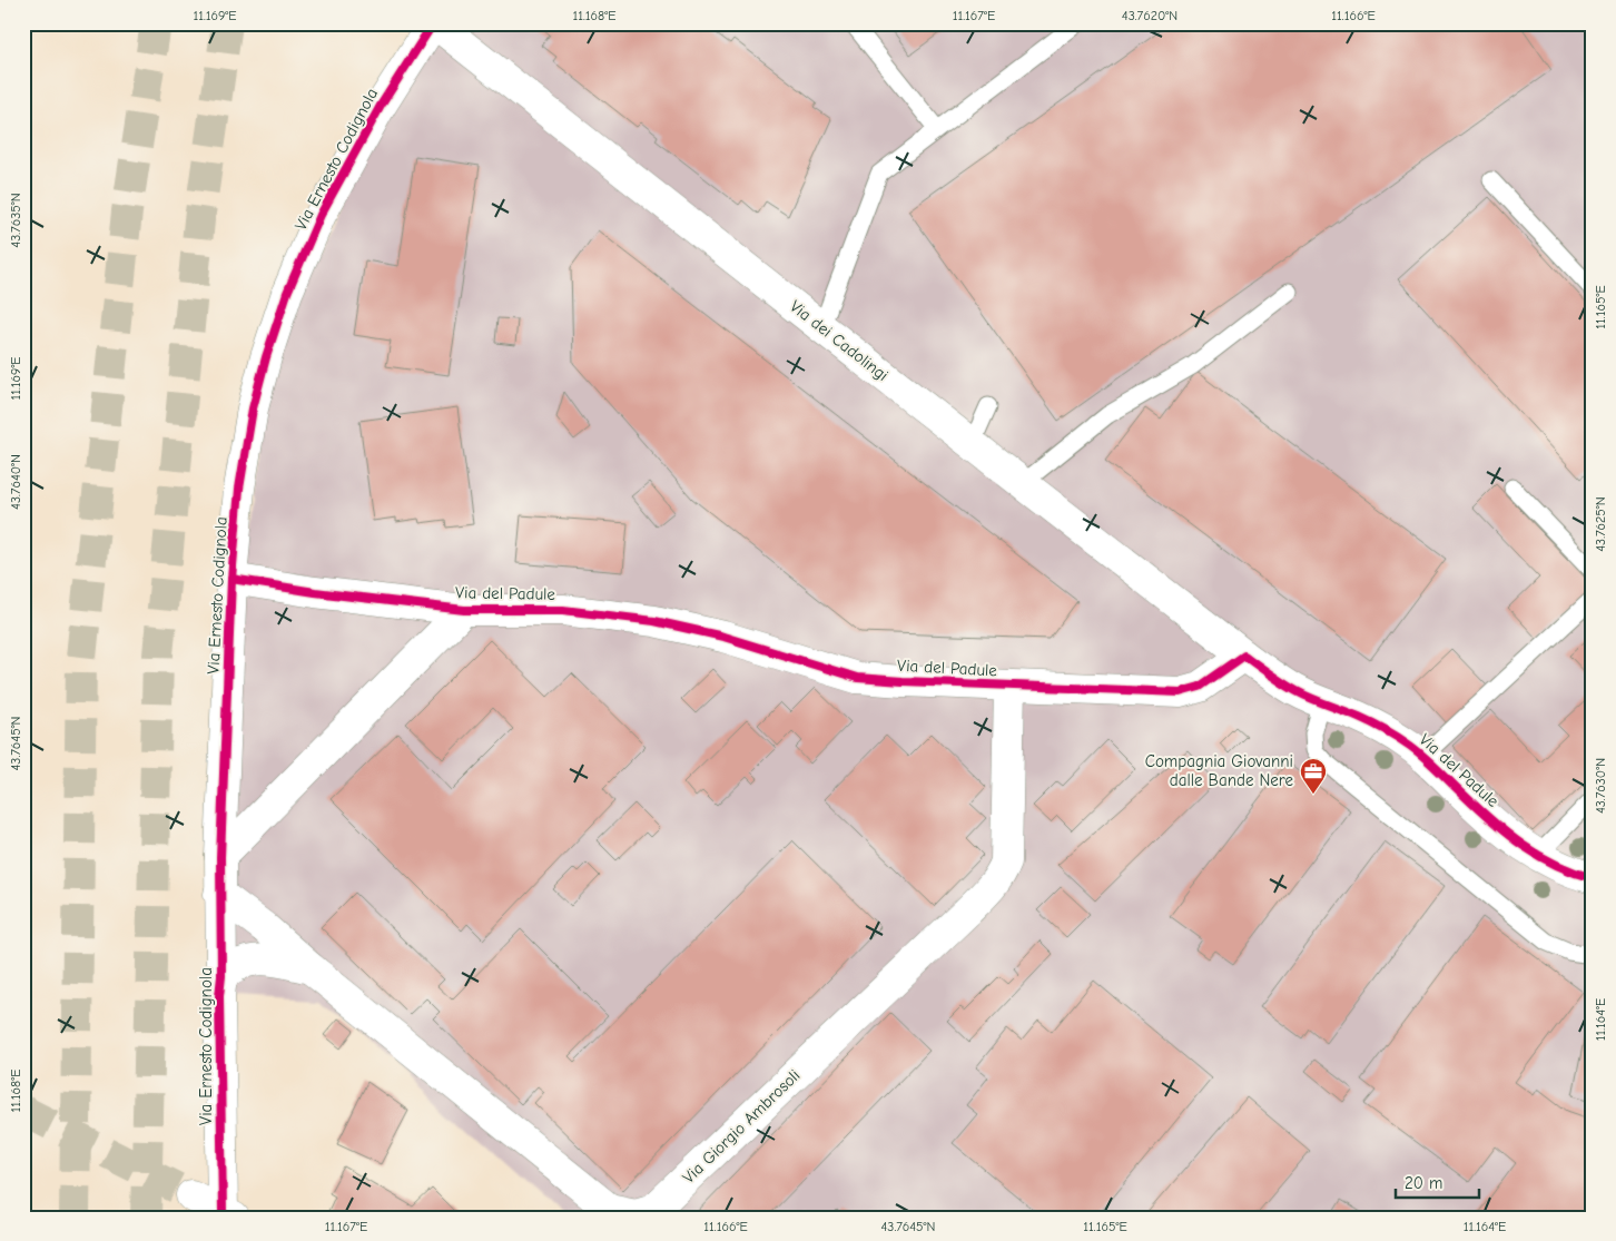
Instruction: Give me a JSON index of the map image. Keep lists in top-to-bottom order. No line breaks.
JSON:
{"streets":{"street":["Via Ernesto Codignola","Via dei Cadolingi","Via del Padule","Via Giorgio Ambrosoli"]},"crossings":[["Via Ernesto Codignola","Via dei Cadolingi"],["Via Ernesto Codignola","Via del Padule"],["Via Ernesto Codignola","Via Giorgio Ambrosoli"],["Via dei Cadolingi","Via del Padule"],["Via del Padule","Via Giorgio Ambrosoli"]],"places":{"office":["Compagnia Giovanni dalle Bande Nere"]},"scale_bar":"20 m","coordinates":["11.169°E","11.168°E","11.167°E","43.7620°N","11.166°E","43.7635°N","11.165°E","43.7640°N","43.7625°N","43.7645°N","43.7630°N","11.164°E"]}
